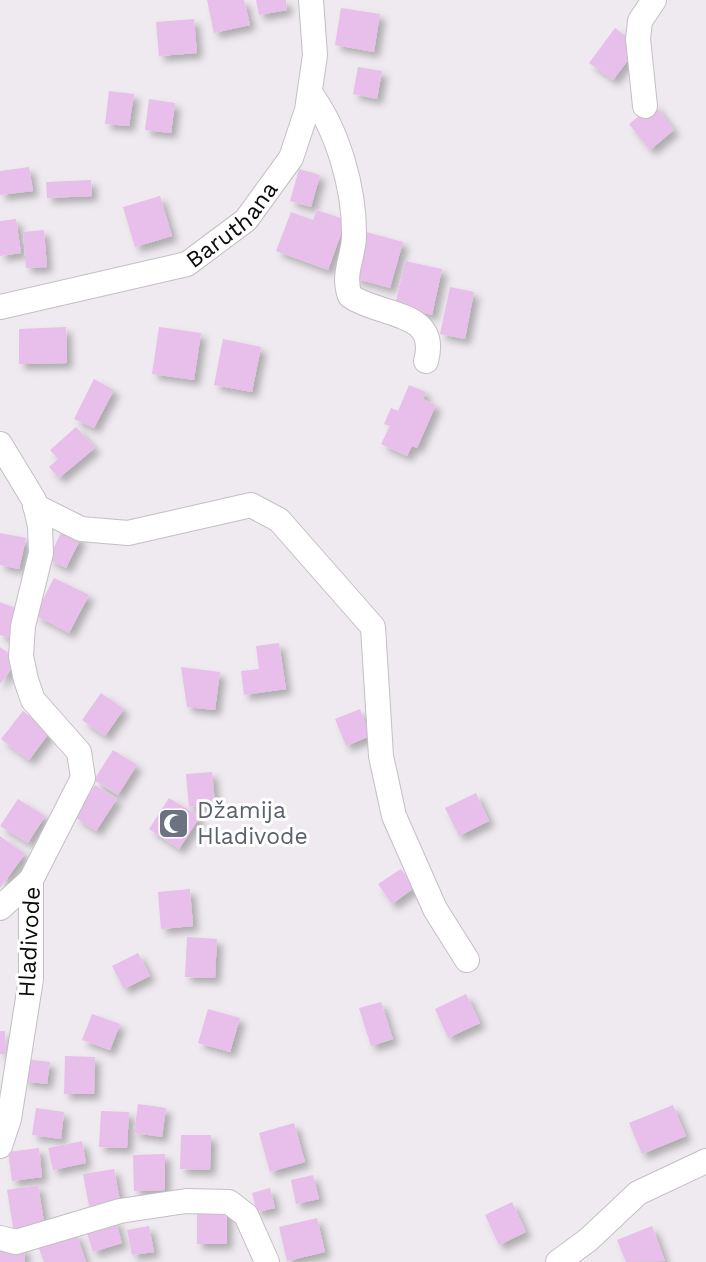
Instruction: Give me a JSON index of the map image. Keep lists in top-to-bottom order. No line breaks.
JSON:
{"streets":{"street":["Baruthana","Hladivode"]},"places":{"mosque":["Džamija Hladivode"]}}
